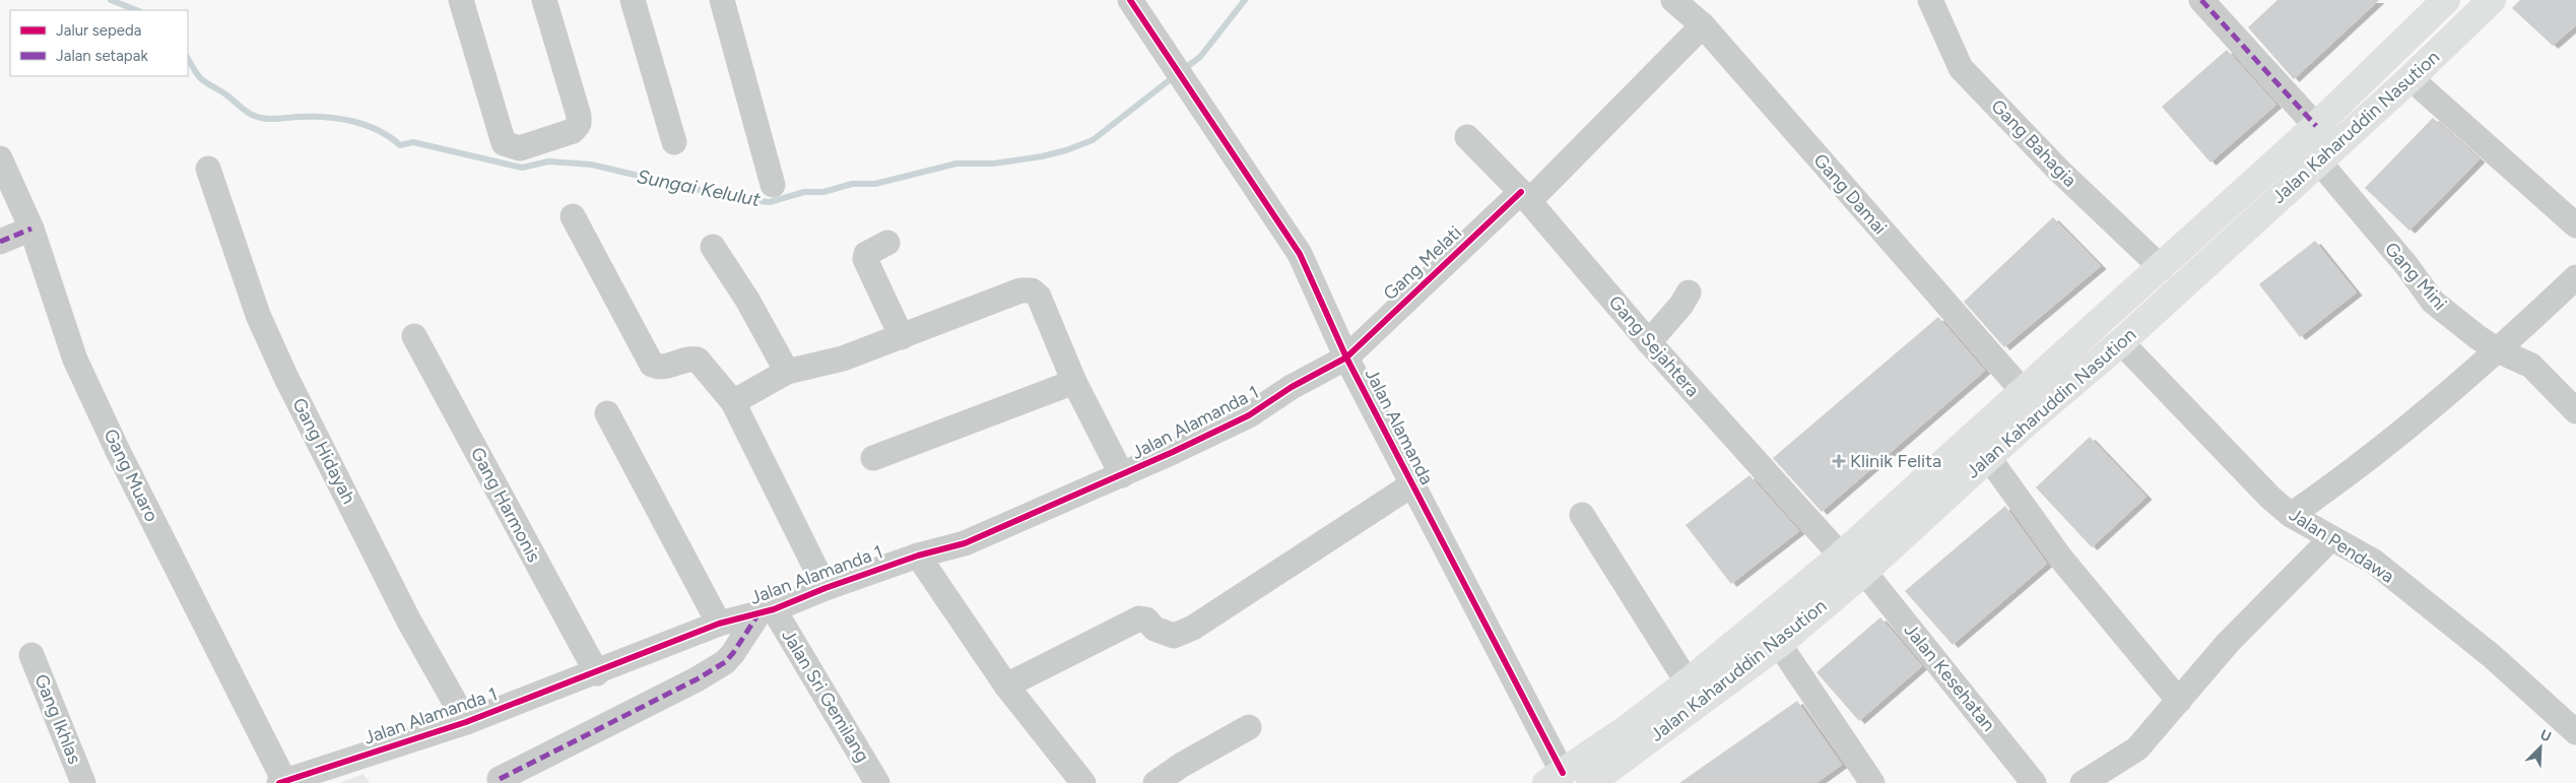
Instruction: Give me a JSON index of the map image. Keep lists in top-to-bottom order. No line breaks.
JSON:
{"streets":{"highway":["Jalan Kaharuddin Nasution"],"street":["Gang Bahagia","Gang Damai","Gang Melati","Gang Mini","Gang Sejahtera","Jalan Alamanda 1","Jalan Alamanda","Gang Hidayah","Gang Muaro","Gang Harmonis","Jalan Pendawa","Jalan Kesehatan","Jalan Sri Gemilang","Gang Ikhlas"]},"crossings":[["Jalan Kaharuddin Nasution","Gang Bahagia"],["Jalan Kaharuddin Nasution","Gang Damai"],["Jalan Kaharuddin Nasution","Gang Mini"],["Jalan Kaharuddin Nasution","Gang Sejahtera"],["Jalan Kaharuddin Nasution","Jalan Alamanda"],["Jalan Kaharuddin Nasution","Jalan Pendawa"],["Jalan Kaharuddin Nasution","Jalan Kesehatan"],["Gang Damai","Gang Melati"],["Gang Melati","Gang Sejahtera"],["Gang Melati","Jalan Alamanda 1"],["Gang Melati","Jalan Alamanda"],["Jalan Alamanda 1","Jalan Alamanda"],["Jalan Alamanda 1","Gang Hidayah"],["Jalan Alamanda 1","Gang Muaro"],["Jalan Alamanda 1","Gang Harmonis"],["Jalan Alamanda 1","Jalan Sri Gemilang"]],"water":["Sungai Kelulut"],"places":{"health":["Klinik Felita"]},"legend":["Jalur sepeda","Jalan setapak"],"north":"top right"}
